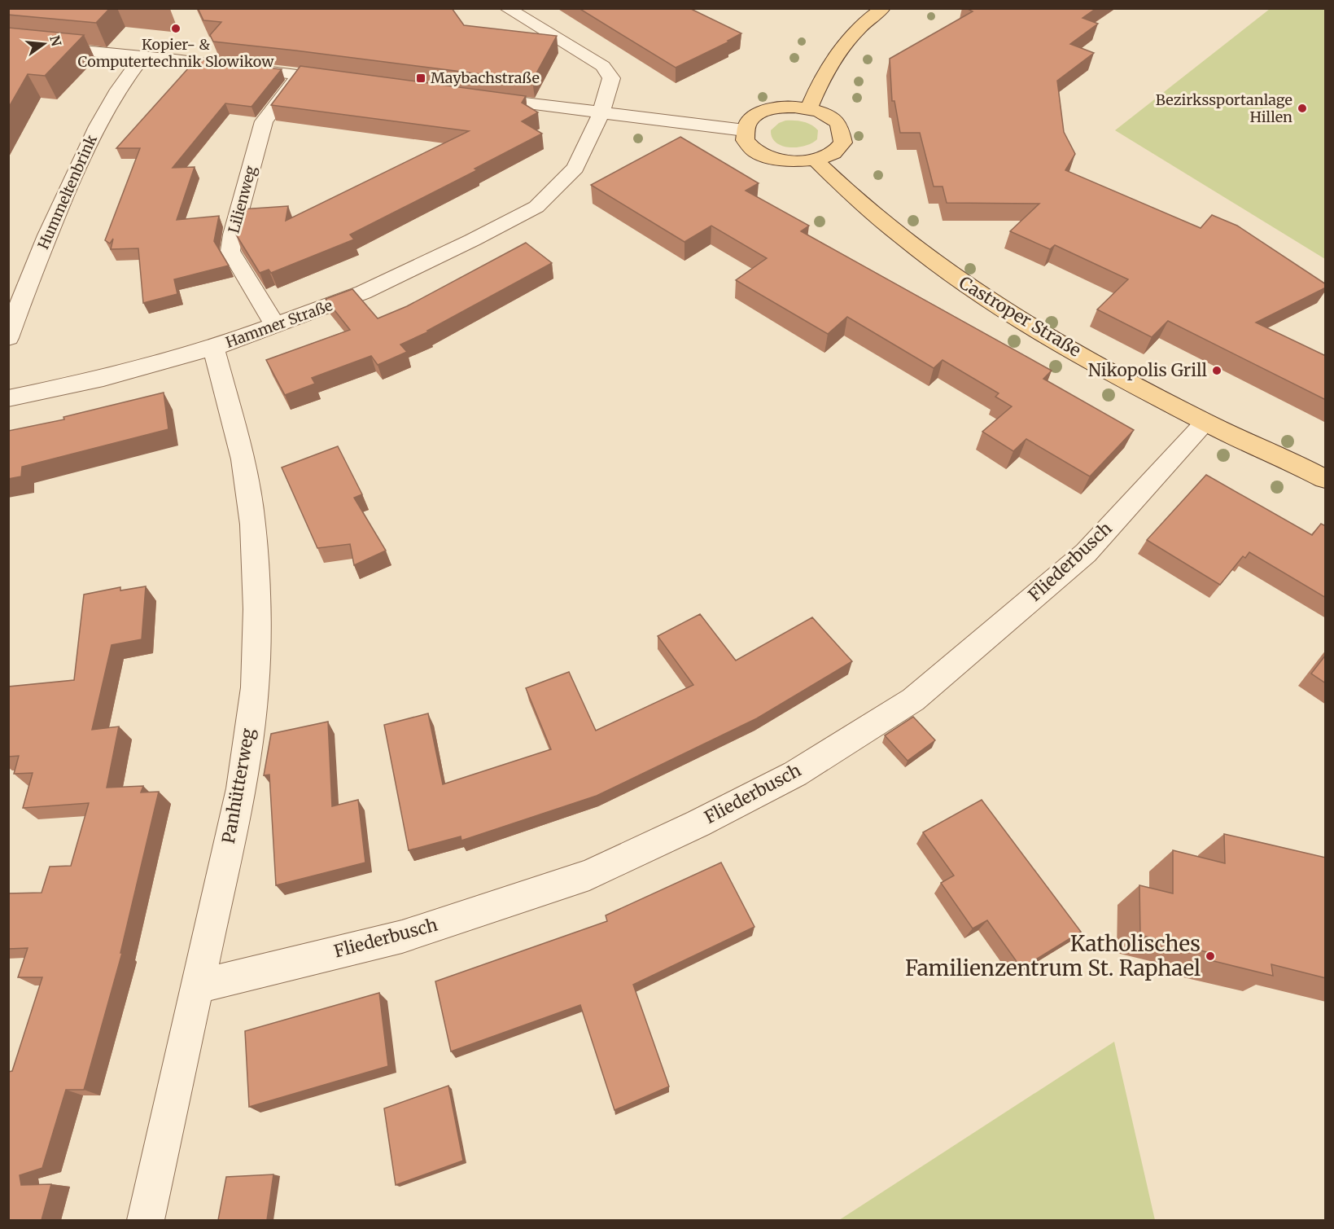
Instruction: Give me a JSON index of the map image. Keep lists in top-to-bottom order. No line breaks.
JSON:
{"streets":{"main road":["Castroper Straße"],"street":["Hummeltenbrink","Lilienweg","Hammer Straße","Fliederbusch","Panhütterweg"]},"crossings":[["Lilienweg","Hammer Straße"],["Castroper Straße","Fliederbusch"],["Hammer Straße","Panhütterweg"],["Fliederbusch","Panhütterweg"]],"places":{"other":["Kopier- & Computertechnik Slowikow","Bezirkssportanlage Hillen","Nikopolis Grill","Katholisches Familienzentrum St. Raphael"],"transit":["Maybachstraße"]},"north":"right"}
